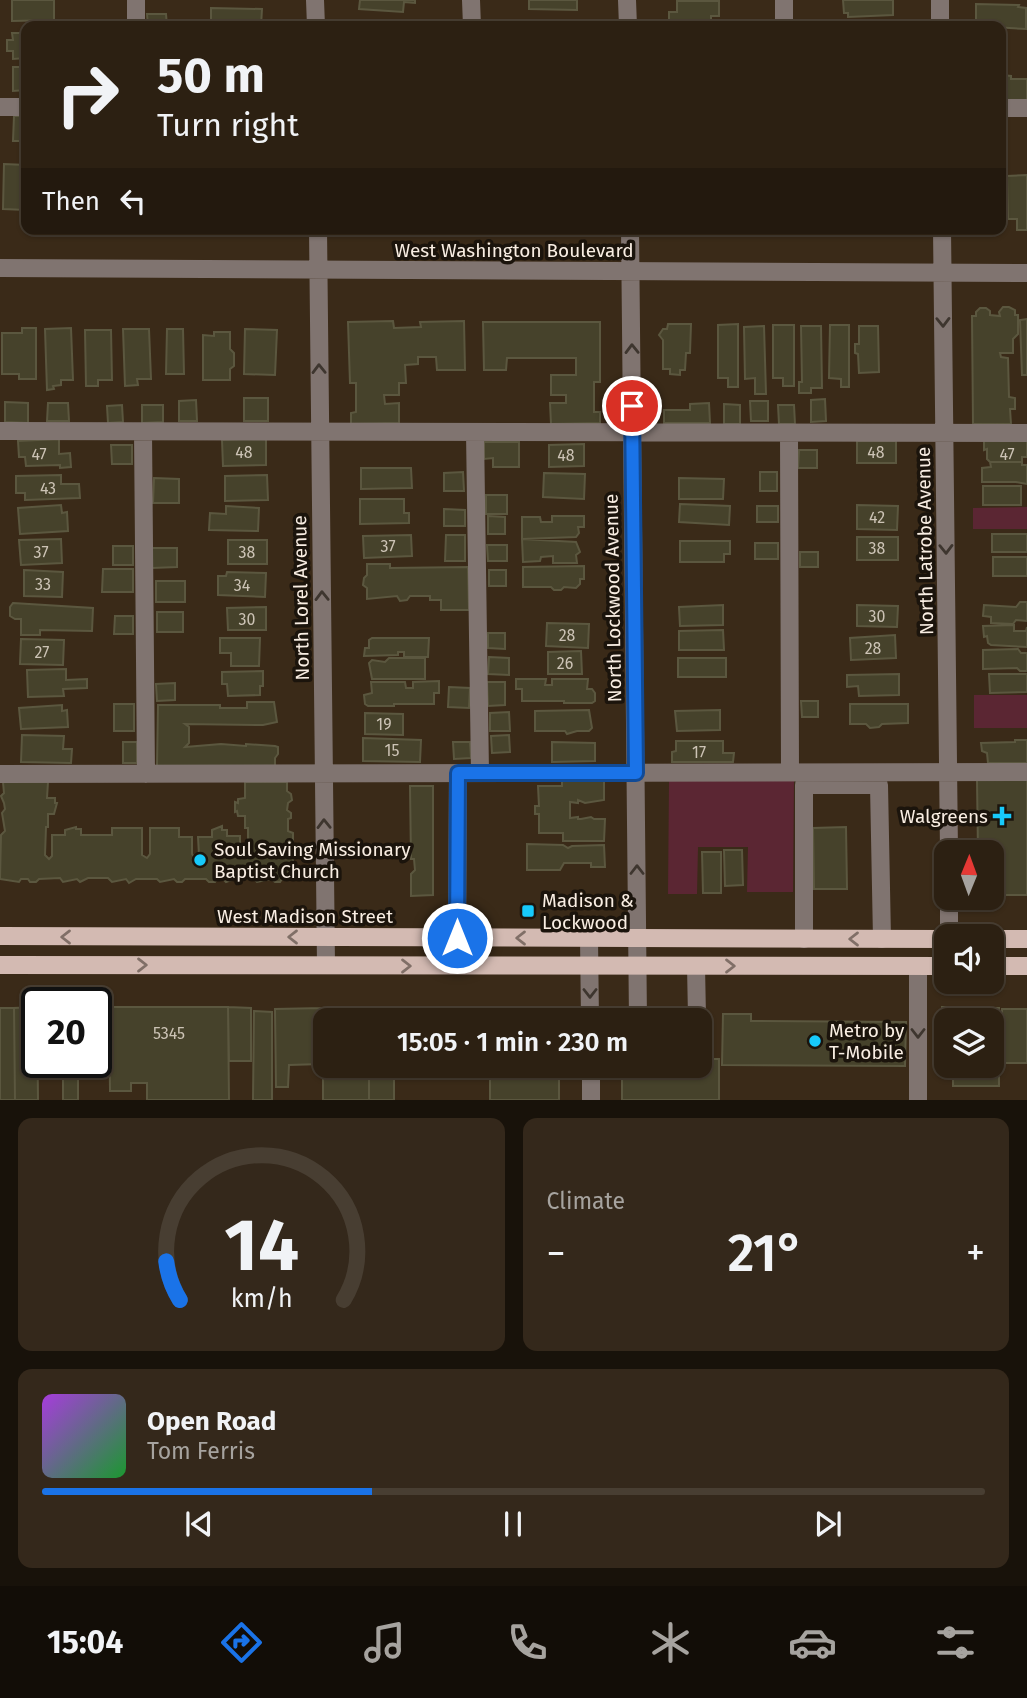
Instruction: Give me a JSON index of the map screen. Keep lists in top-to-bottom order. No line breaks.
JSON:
{"streets":{"main road":["West Madison Street"],"street":["West Washington Boulevard","North Latrobe Avenue","North Lorel Avenue","North Lockwood Avenue"]},"crossings":[["West Washington Boulevard","North Latrobe Avenue"],["West Washington Boulevard","North Lorel Avenue"],["West Washington Boulevard","North Lockwood Avenue"],["North Lorel Avenue","West Madison Street"],["North Lockwood Avenue","West Madison Street"]],"one_way":["North Lockwood Avenue"],"places":{"health":["Walgreens"],"other":["Soul Saving Missionary Baptist Church","Metro by T-Mobile"],"transit":["Madison & Lockwood"]},"house_numbers":["48","48","47","47","48","43","42","37","38","37","38","33","34","30","30","28","28","27","26","19","15","17","5345"],"north":"top","page":{"turn":["50 m","Turn right"],"then":"Then","limit":"20","trip":"15:05 · 1 min · 230 m","tile":"Climate","heat":["−","21°","+"],"song":["Open Road","Tom Ferris"],"tabs":"15:04","gauge":["14","km/h"]}}
